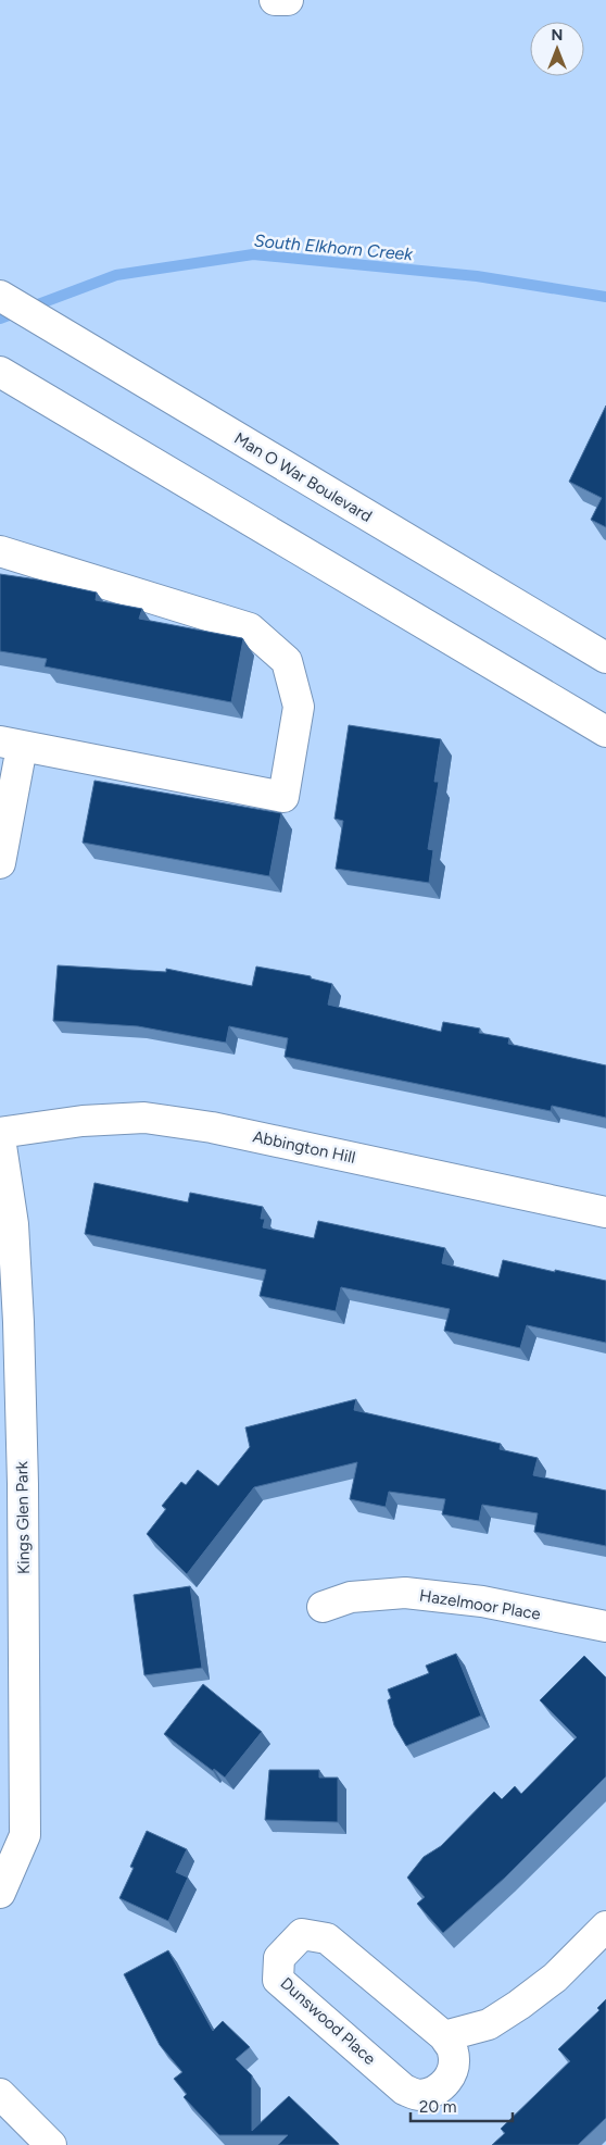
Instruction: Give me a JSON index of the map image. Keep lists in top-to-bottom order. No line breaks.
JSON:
{"streets":{"street":["Man O War Boulevard","Abbington Hill","Kings Glen Park","Hazelmoor Place","Dunswood Place"]},"water":["South Elkhorn Creek"],"scale_bar":"20 m","north":"top"}
